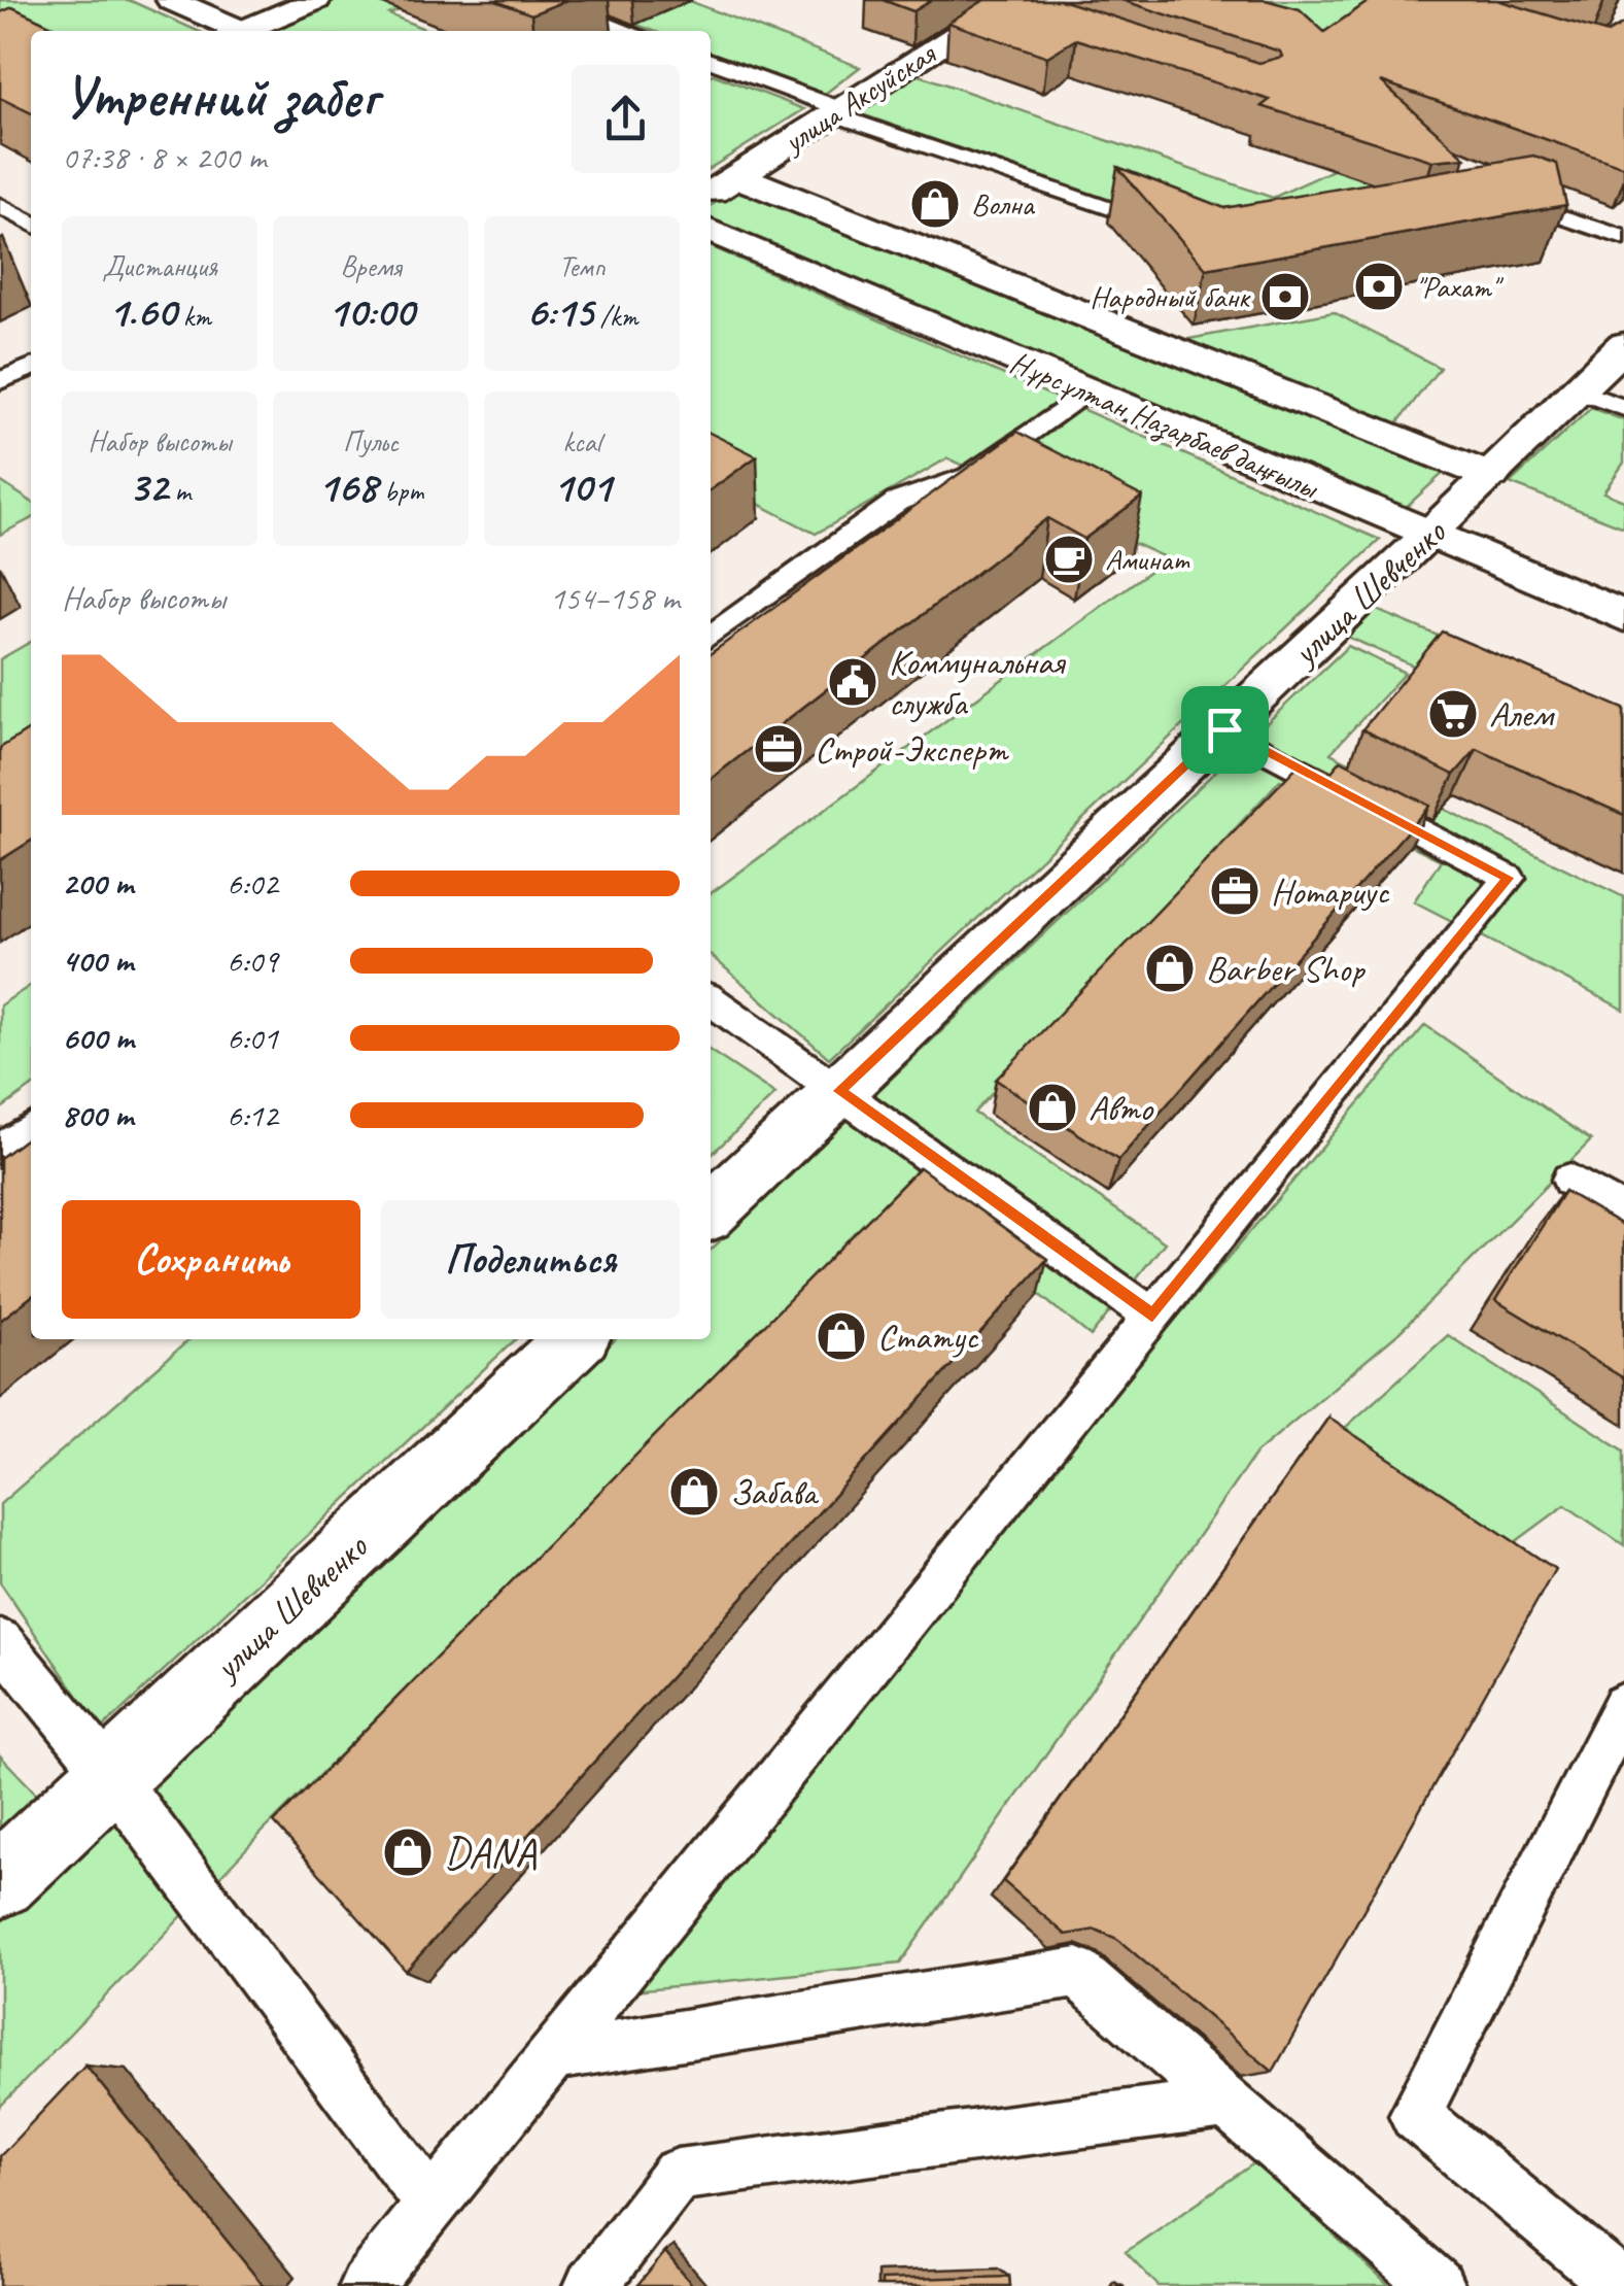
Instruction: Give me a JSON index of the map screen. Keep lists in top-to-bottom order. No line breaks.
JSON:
{"streets":{"street":["улица Аксуйская","Нұрсұлтан Назарбаев даңғылы","улица Шевченко"]},"crossings":[["Нұрсұлтан Назарбаев даңғылы","улица Шевченко"]],"places":{"shop":["Волна","Barber Shop","Авто","Статус","Забава","DANA"],"bank":["\"Рахат\"","Народный банк"],"cafe":["Аминат"],"public building":["Коммунальная служба"],"supermarket":["Алем"],"office":["Строй-Эксперт","Нотариус"]},"page":{"heading":["Утренний забег","07:38 · 8 × 200 m"],"stats":[["Дистанция","1.60 km"],["Время","10:00"],["Темп","6:15 /km"],["Набор высоты","32 m"],["Пульс","168 bpm"],["kcal","101"]],"chart":["Набор высоты","154–158 m"],"list":[{"name":"200 m","note":"6:02"},{"name":"400 m","note":"6:09"},{"name":"600 m","note":"6:01"},{"name":"800 m","note":"6:12"}],"buttons":["Сохранить","Поделиться"]}}
